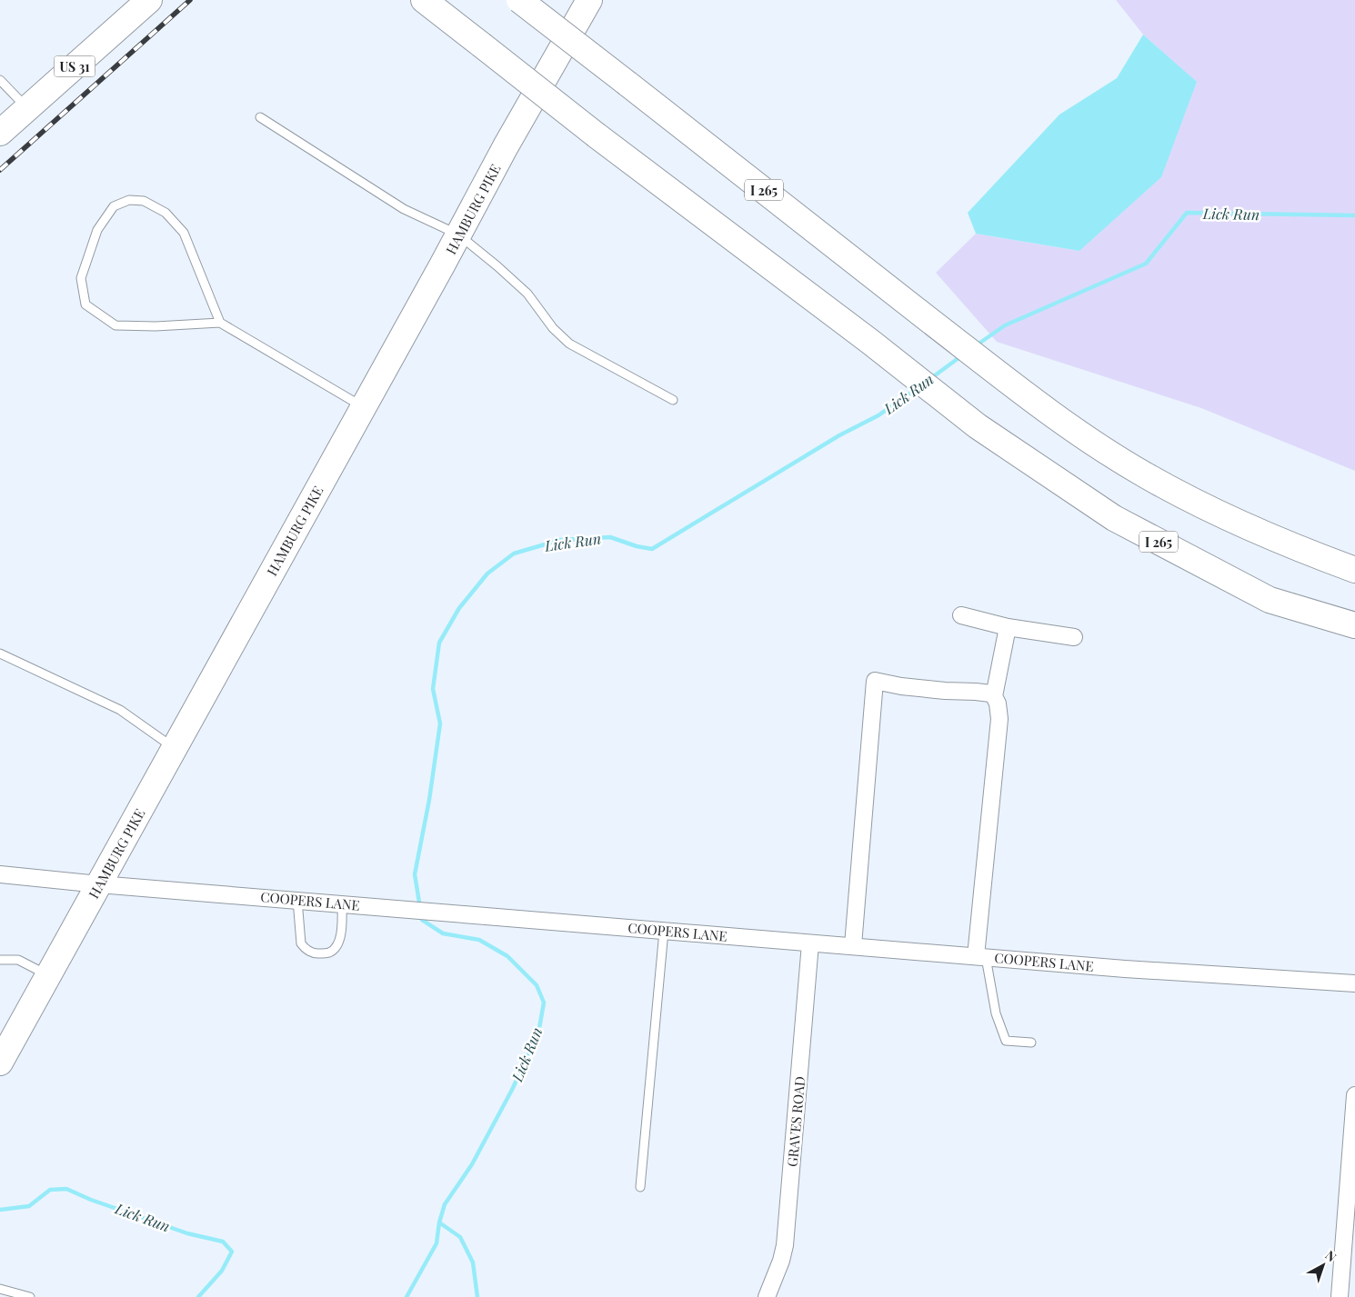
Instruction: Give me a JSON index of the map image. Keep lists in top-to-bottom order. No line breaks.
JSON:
{"streets":{"main road":["US 31","I 265","HAMBURG PIKE"],"street":["COOPERS LANE","GRAVES ROAD"]},"crossings":[["HAMBURG PIKE","COOPERS LANE"],["COOPERS LANE","GRAVES ROAD"]],"water":["Lick Run"],"north":"top right"}
